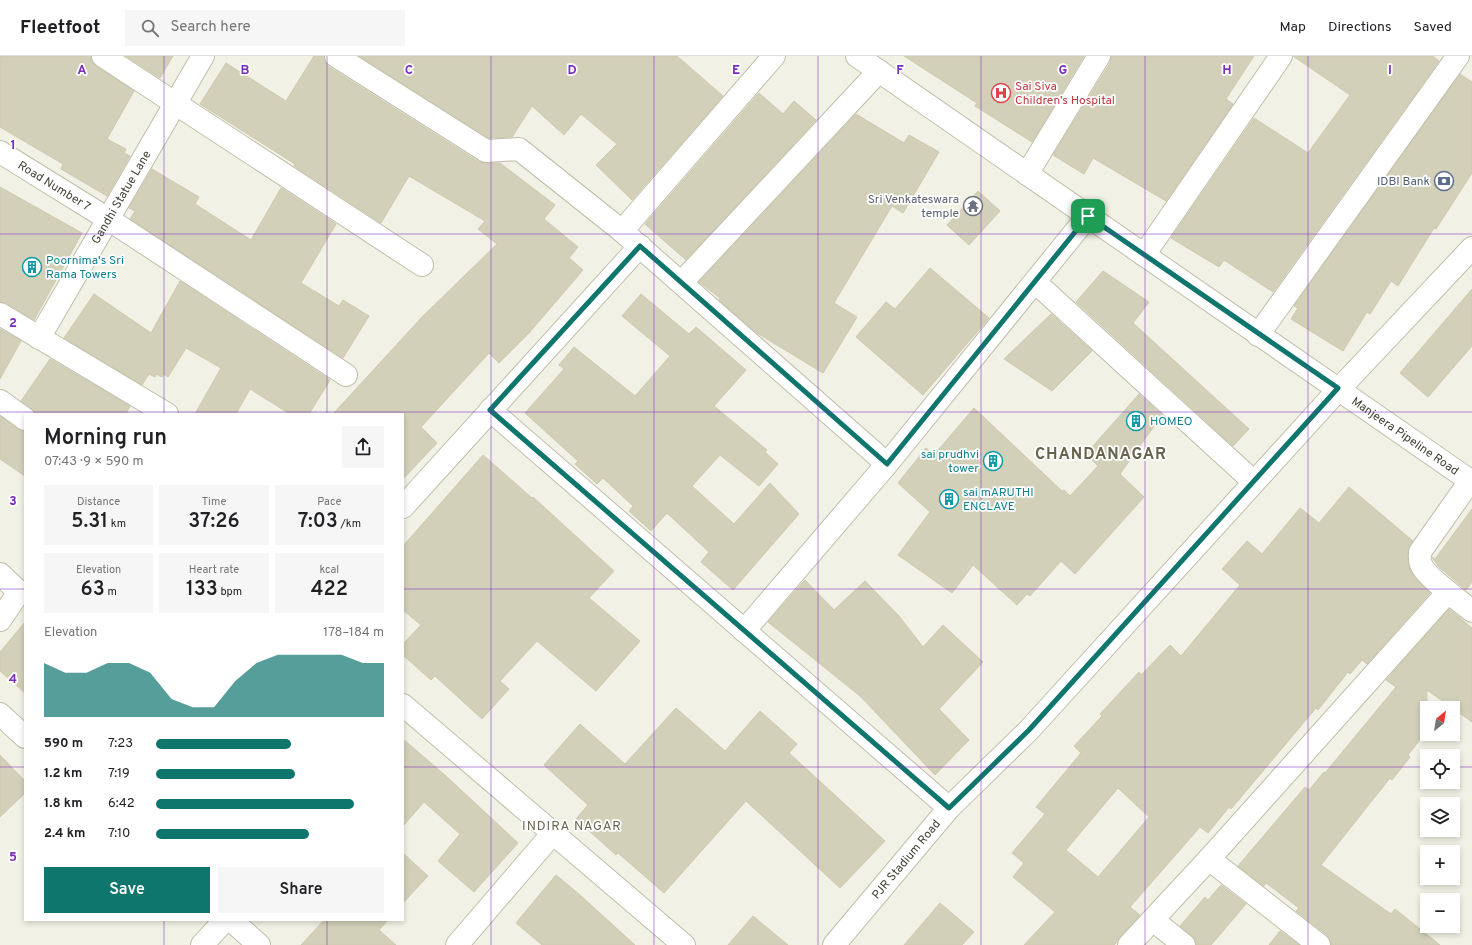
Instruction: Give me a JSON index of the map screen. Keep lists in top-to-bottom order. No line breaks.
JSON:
{"streets":{"street":["Road Number 7","Gandhi Statue Lane","Manjeera Pipeline Road","PJR Stadium Road"]},"crossings":[["Road Number 7","Gandhi Statue Lane"],["Manjeera Pipeline Road","PJR Stadium Road"]],"districts":["CHANDANAGAR","INDIRA NAGAR"],"places":{"hospital":["Sai Siva Children’s Hospital"],"bank":["IDBI Bank"],"temple":["Sri Venkateswara temple"],"building":["Poornima's Sri Rama Towers","HOMEO","sai prudhvi tower","sai mARUTHI ENCLAVE"]},"north":"top right","page":{"header":"Fleetfoot","search":"Search here","nav":["Map","Directions","Saved"],"heading":["Morning run","07:43 · 9 × 590 m"],"stats":[["Distance","5.31 km"],["Time","37:26"],["Pace","7:03 /km"],["Elevation","63 m"],["Heart rate","133 bpm"],["kcal","422"]],"chart":["Elevation","178–184 m"],"map_buttons":["+","−"],"list":[{"name":"590 m","note":"7:23"},{"name":"1.2 km","note":"7:19"},{"name":"1.8 km","note":"6:42"},{"name":"2.4 km","note":"7:10"}],"buttons":["Save","Share"]},"grid":{"columns":["A","B","C","D","E","F","G","H","I"],"rows":["1","2","3","4","5"]}}
